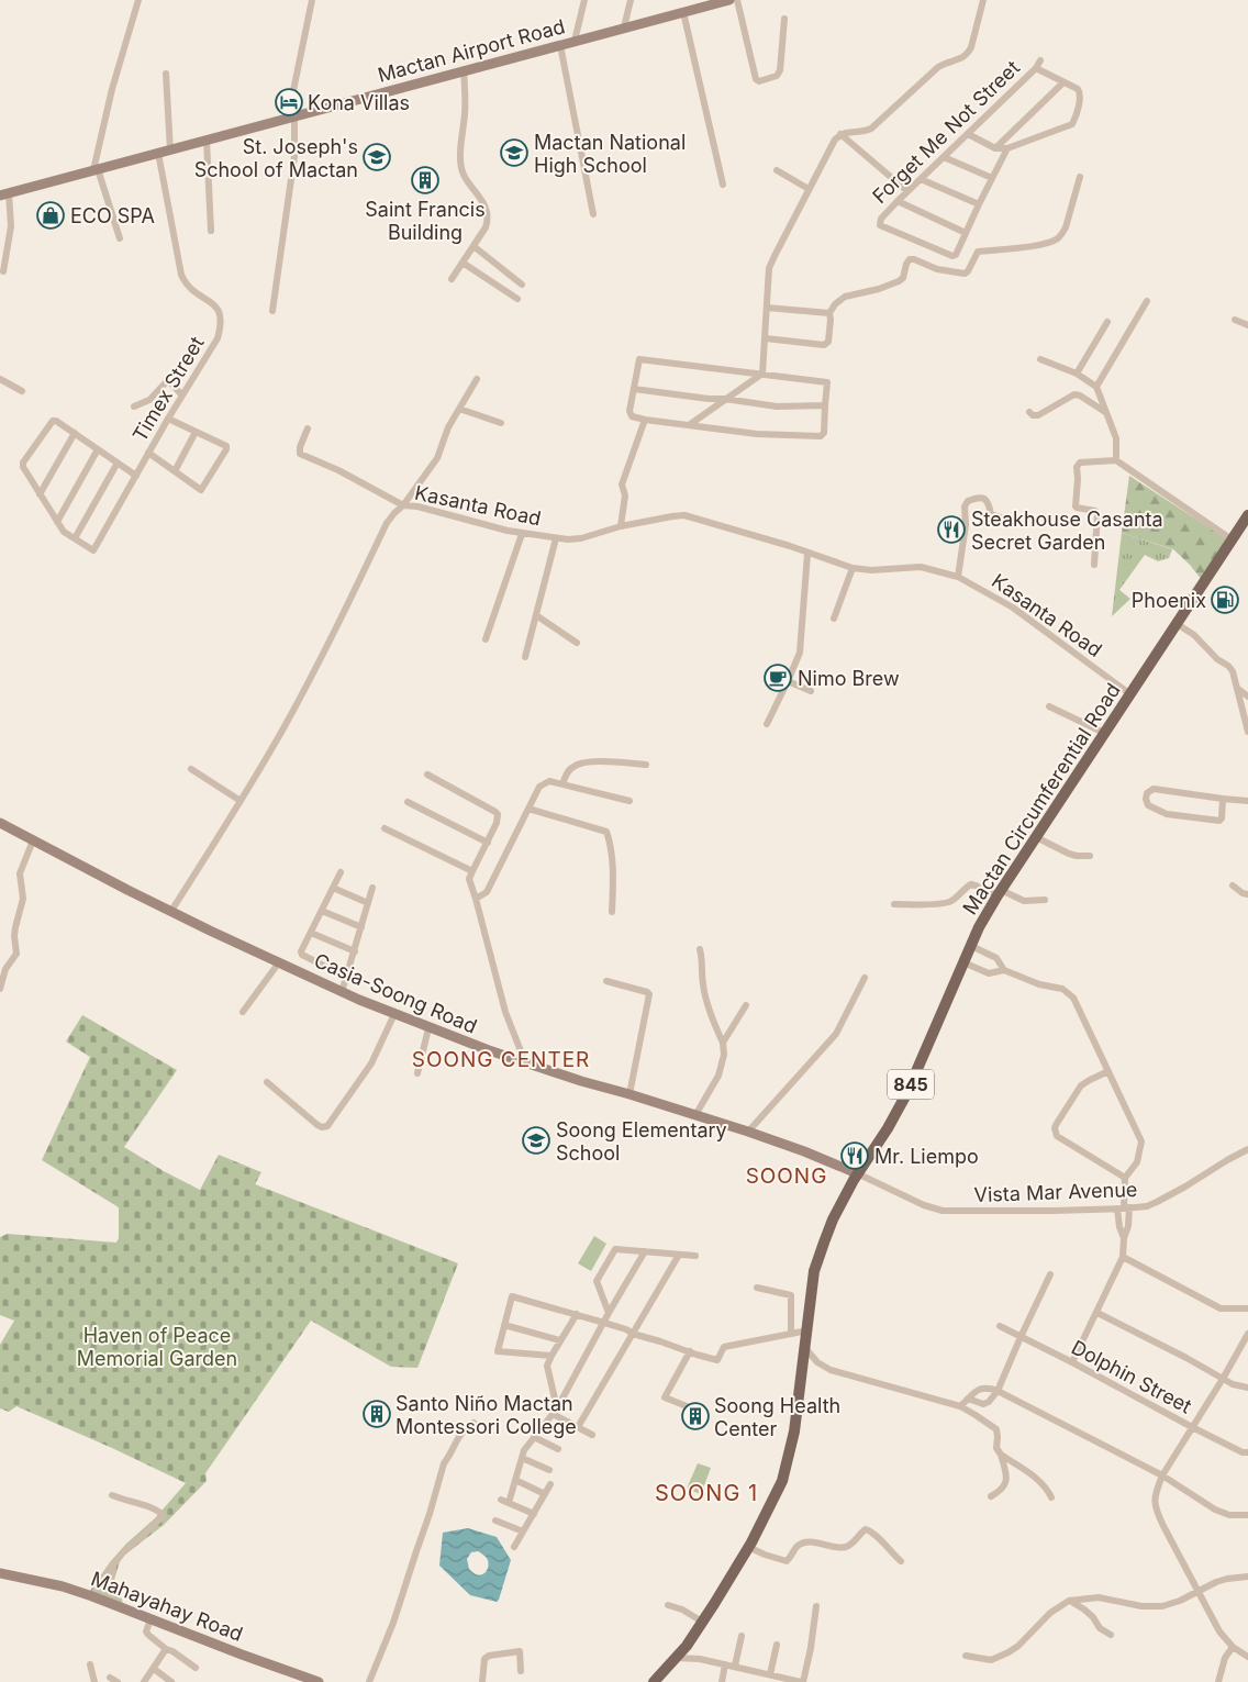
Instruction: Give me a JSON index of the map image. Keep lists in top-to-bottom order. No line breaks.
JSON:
{"streets":{"main road":["Mactan Circumferential Road","845"],"street":["Mactan Airport Road","Forget Me Not Street","Timex Street","Kasanta Road","Casia-Soong Road","Vista Mar Avenue","Dolphin Street","Mahayahay Road"]},"crossings":[["Mactan Airport Road","Timex Street"],["Kasanta Road","Mactan Circumferential Road"],["Kasanta Road","Casia-Soong Road"],["Mactan Circumferential Road","Casia-Soong Road"],["Mactan Circumferential Road","Vista Mar Avenue"],["Casia-Soong Road","Vista Mar Avenue"]],"districts":["SOONG CENTER","SOONG","SOONG 1"],"parks":["Haven of Peace Memorial Garden"],"places":{"hotel":["Kona Villas"],"school or university":["Mactan National High School","St. Joseph's School of Mactan","Soong Elementary School"],"building":["Saint Francis Building","Santo Niño Mactan Montessori College","Soong Health Center"],"shop":["ECO SPA"],"restaurant":["Steakhouse Casanta Secret Garden","Mr. Liempo"],"fuel station":["Phoenix"],"cafe":["Nimo Brew"]}}
